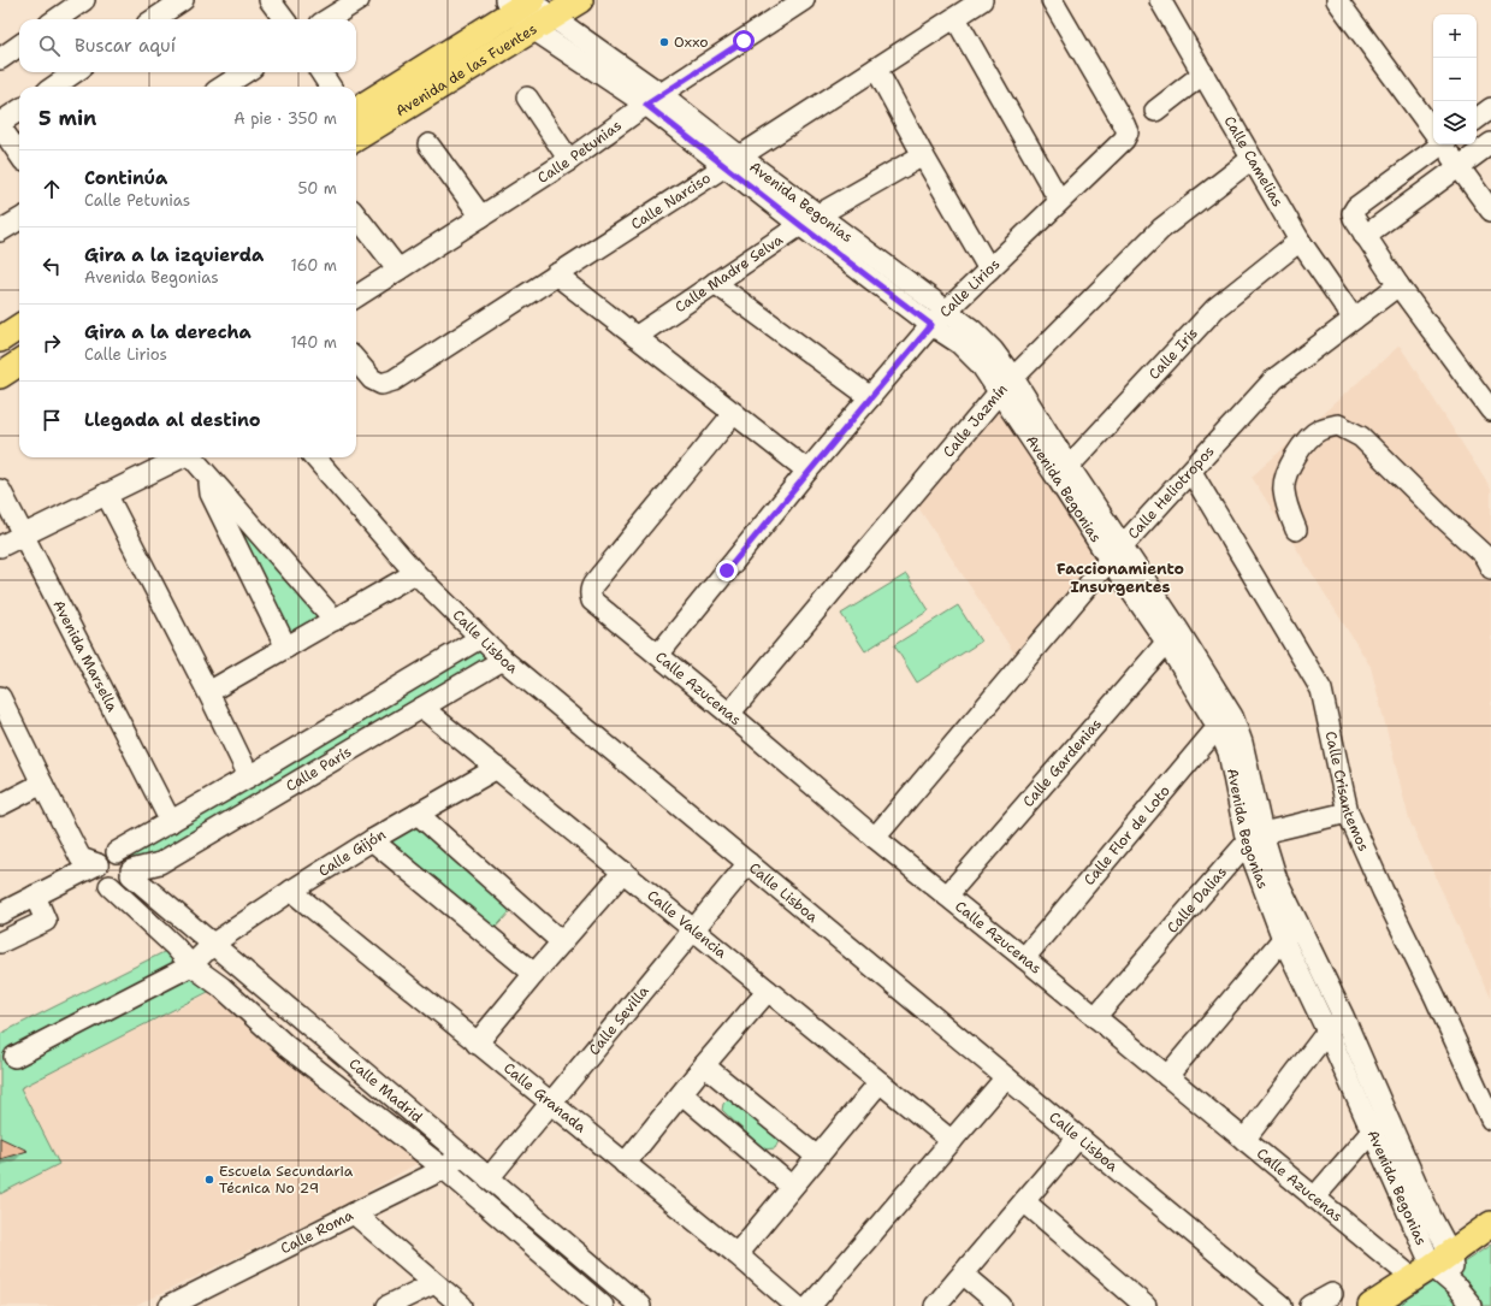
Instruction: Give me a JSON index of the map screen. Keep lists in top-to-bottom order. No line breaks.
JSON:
{"streets":{"main road":["Avenida de las Fuentes"],"street":["Calle Petunias","Calle Camelias","Calle Narciso","Avenida Begonias","Calle Madre Selva","Calle Lirios","Calle Iris","Calle Jazmín","Calle Heliotropos","Calle Lisboa","Avenida Marsella","Calle Azucenas","Calle Gardenias","Calle París","Calle Crisantemos","Calle Flor de Loto","Calle Gijón","Calle Dalias","Calle Valencia","Calle Sevilla","Calle Madrid","Calle Granada","Calle Roma"]},"crossings":[["Avenida de las Fuentes","Avenida Begonias"],["Calle Petunias","Avenida Begonias"],["Calle Camelias","Calle Iris"],["Calle Camelias","Calle Jazmín"],["Calle Camelias","Calle Heliotropos"],["Calle Narciso","Avenida Begonias"],["Avenida Begonias","Calle Madre Selva"],["Avenida Begonias","Calle Lirios"],["Avenida Begonias","Calle Iris"],["Avenida Begonias","Calle Jazmín"],["Avenida Begonias","Calle Heliotropos"],["Avenida Begonias","Calle Azucenas"],["Avenida Begonias","Calle Gardenias"],["Avenida Begonias","Calle Flor de Loto"],["Avenida Begonias","Calle Dalias"],["Calle Lirios","Calle Azucenas"],["Calle Jazmín","Calle Azucenas"],["Calle Heliotropos","Calle Azucenas"],["Calle Heliotropos","Calle Crisantemos"],["Calle Lisboa","Calle París"],["Calle Lisboa","Calle Sevilla"],["Avenida Marsella","Calle París"],["Calle Azucenas","Calle Gardenias"],["Calle Azucenas","Calle Flor de Loto"],["Calle Azucenas","Calle Dalias"],["Calle París","Calle Valencia"],["Calle París","Calle Madrid"],["Calle Gijón","Calle Valencia"],["Calle Gijón","Calle Madrid"],["Calle Gijón","Calle Granada"],["Calle Valencia","Calle Sevilla"],["Calle Sevilla","Calle Madrid"],["Calle Sevilla","Calle Granada"],["Calle Madrid","Calle Roma"]],"districts":["Faccionamiento Insurgentes"],"places":["Oxxo","Escuela Secundaria Técnica No 29"],"page":{"map_buttons":["+","−"],"search":"Buscar aquí","heading":["5 min","A pie · 350 m"],"list":[["Continúa","Calle Petunias","50 m"],["Gira a la izquierda","Avenida Begonias","160 m"],["Gira a la derecha","Calle Lirios","140 m"],"Llegada al destino"]}}
